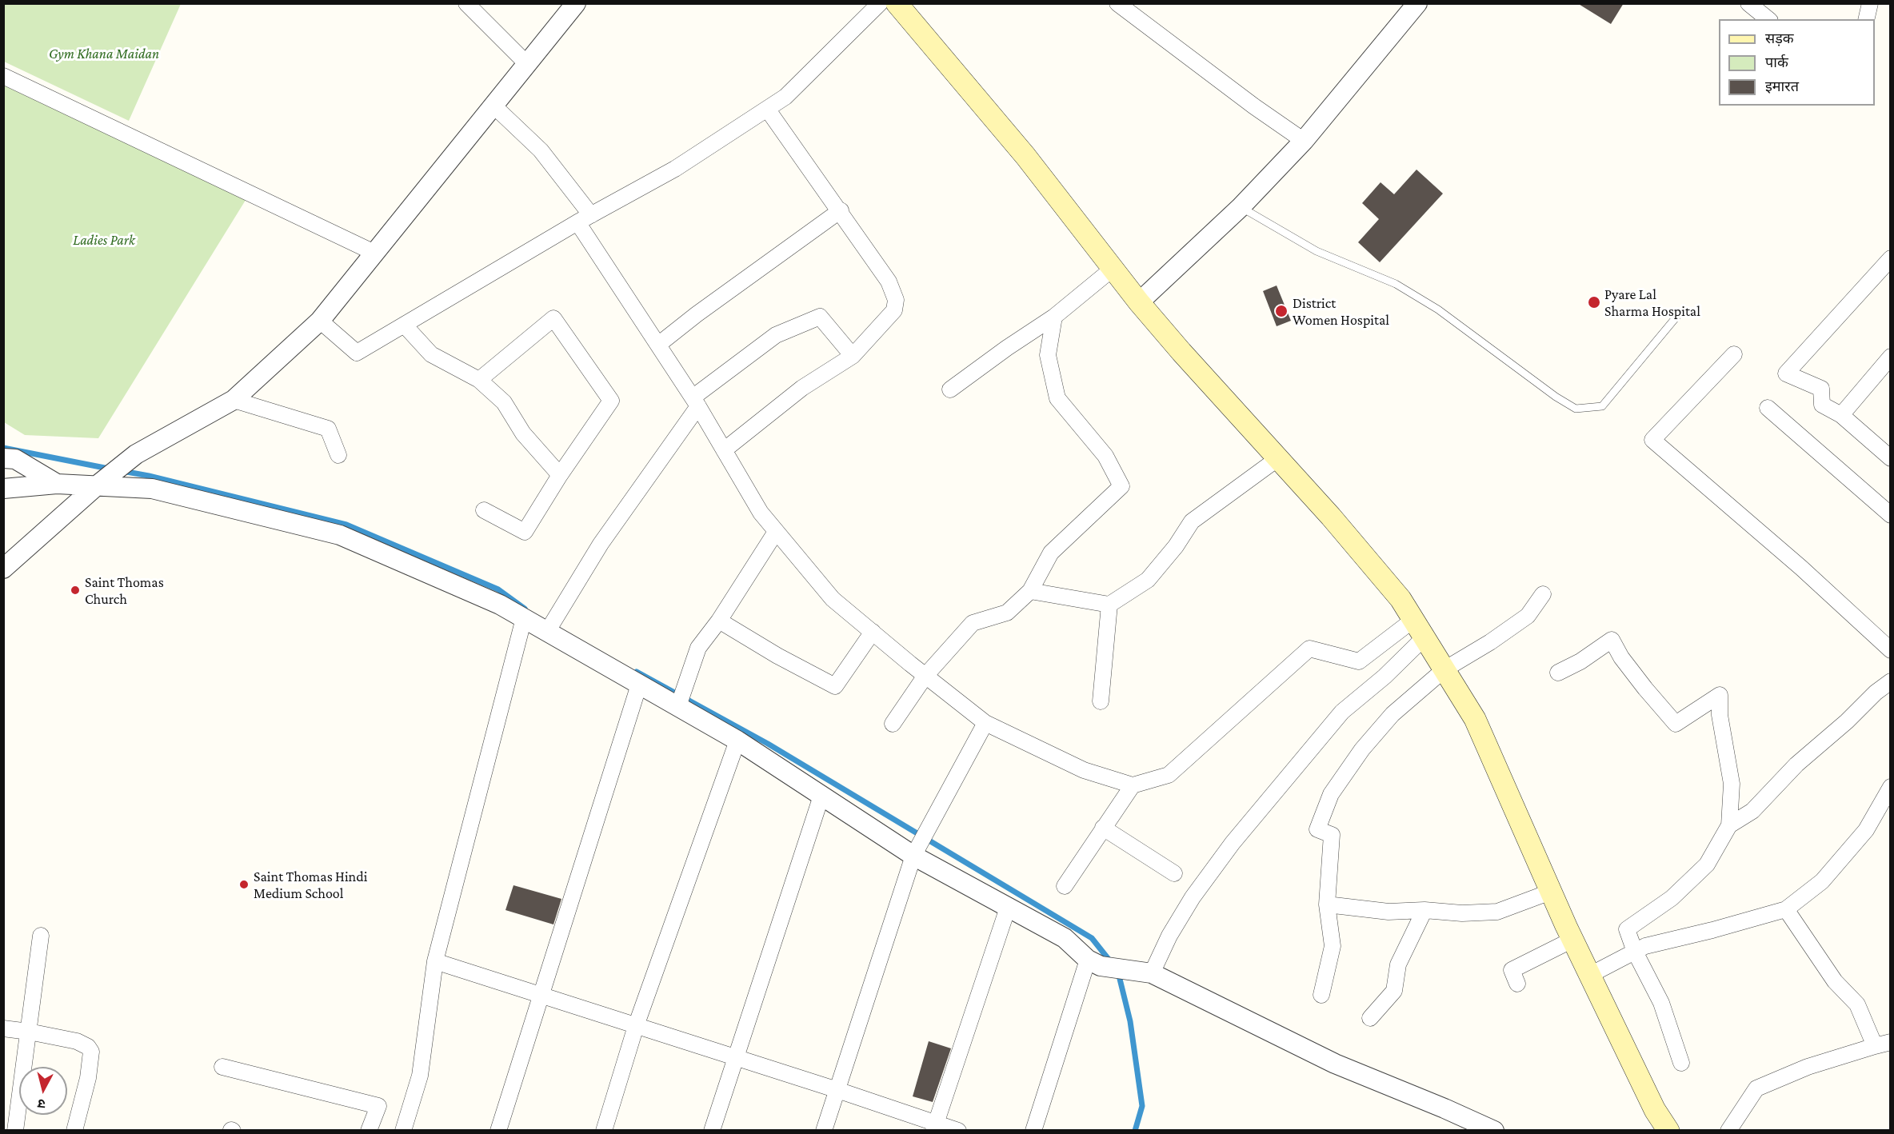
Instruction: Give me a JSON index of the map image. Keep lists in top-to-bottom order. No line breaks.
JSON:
{"parks":["Gym Khana Maidan","Ladies Park"],"places":["Pyare Lal Sharma Hospital","District Women Hospital","Saint Thomas Church","Saint Thomas Hindi Medium School"],"legend":["सड़क","पार्क","इमारत"],"north":"bottom"}
